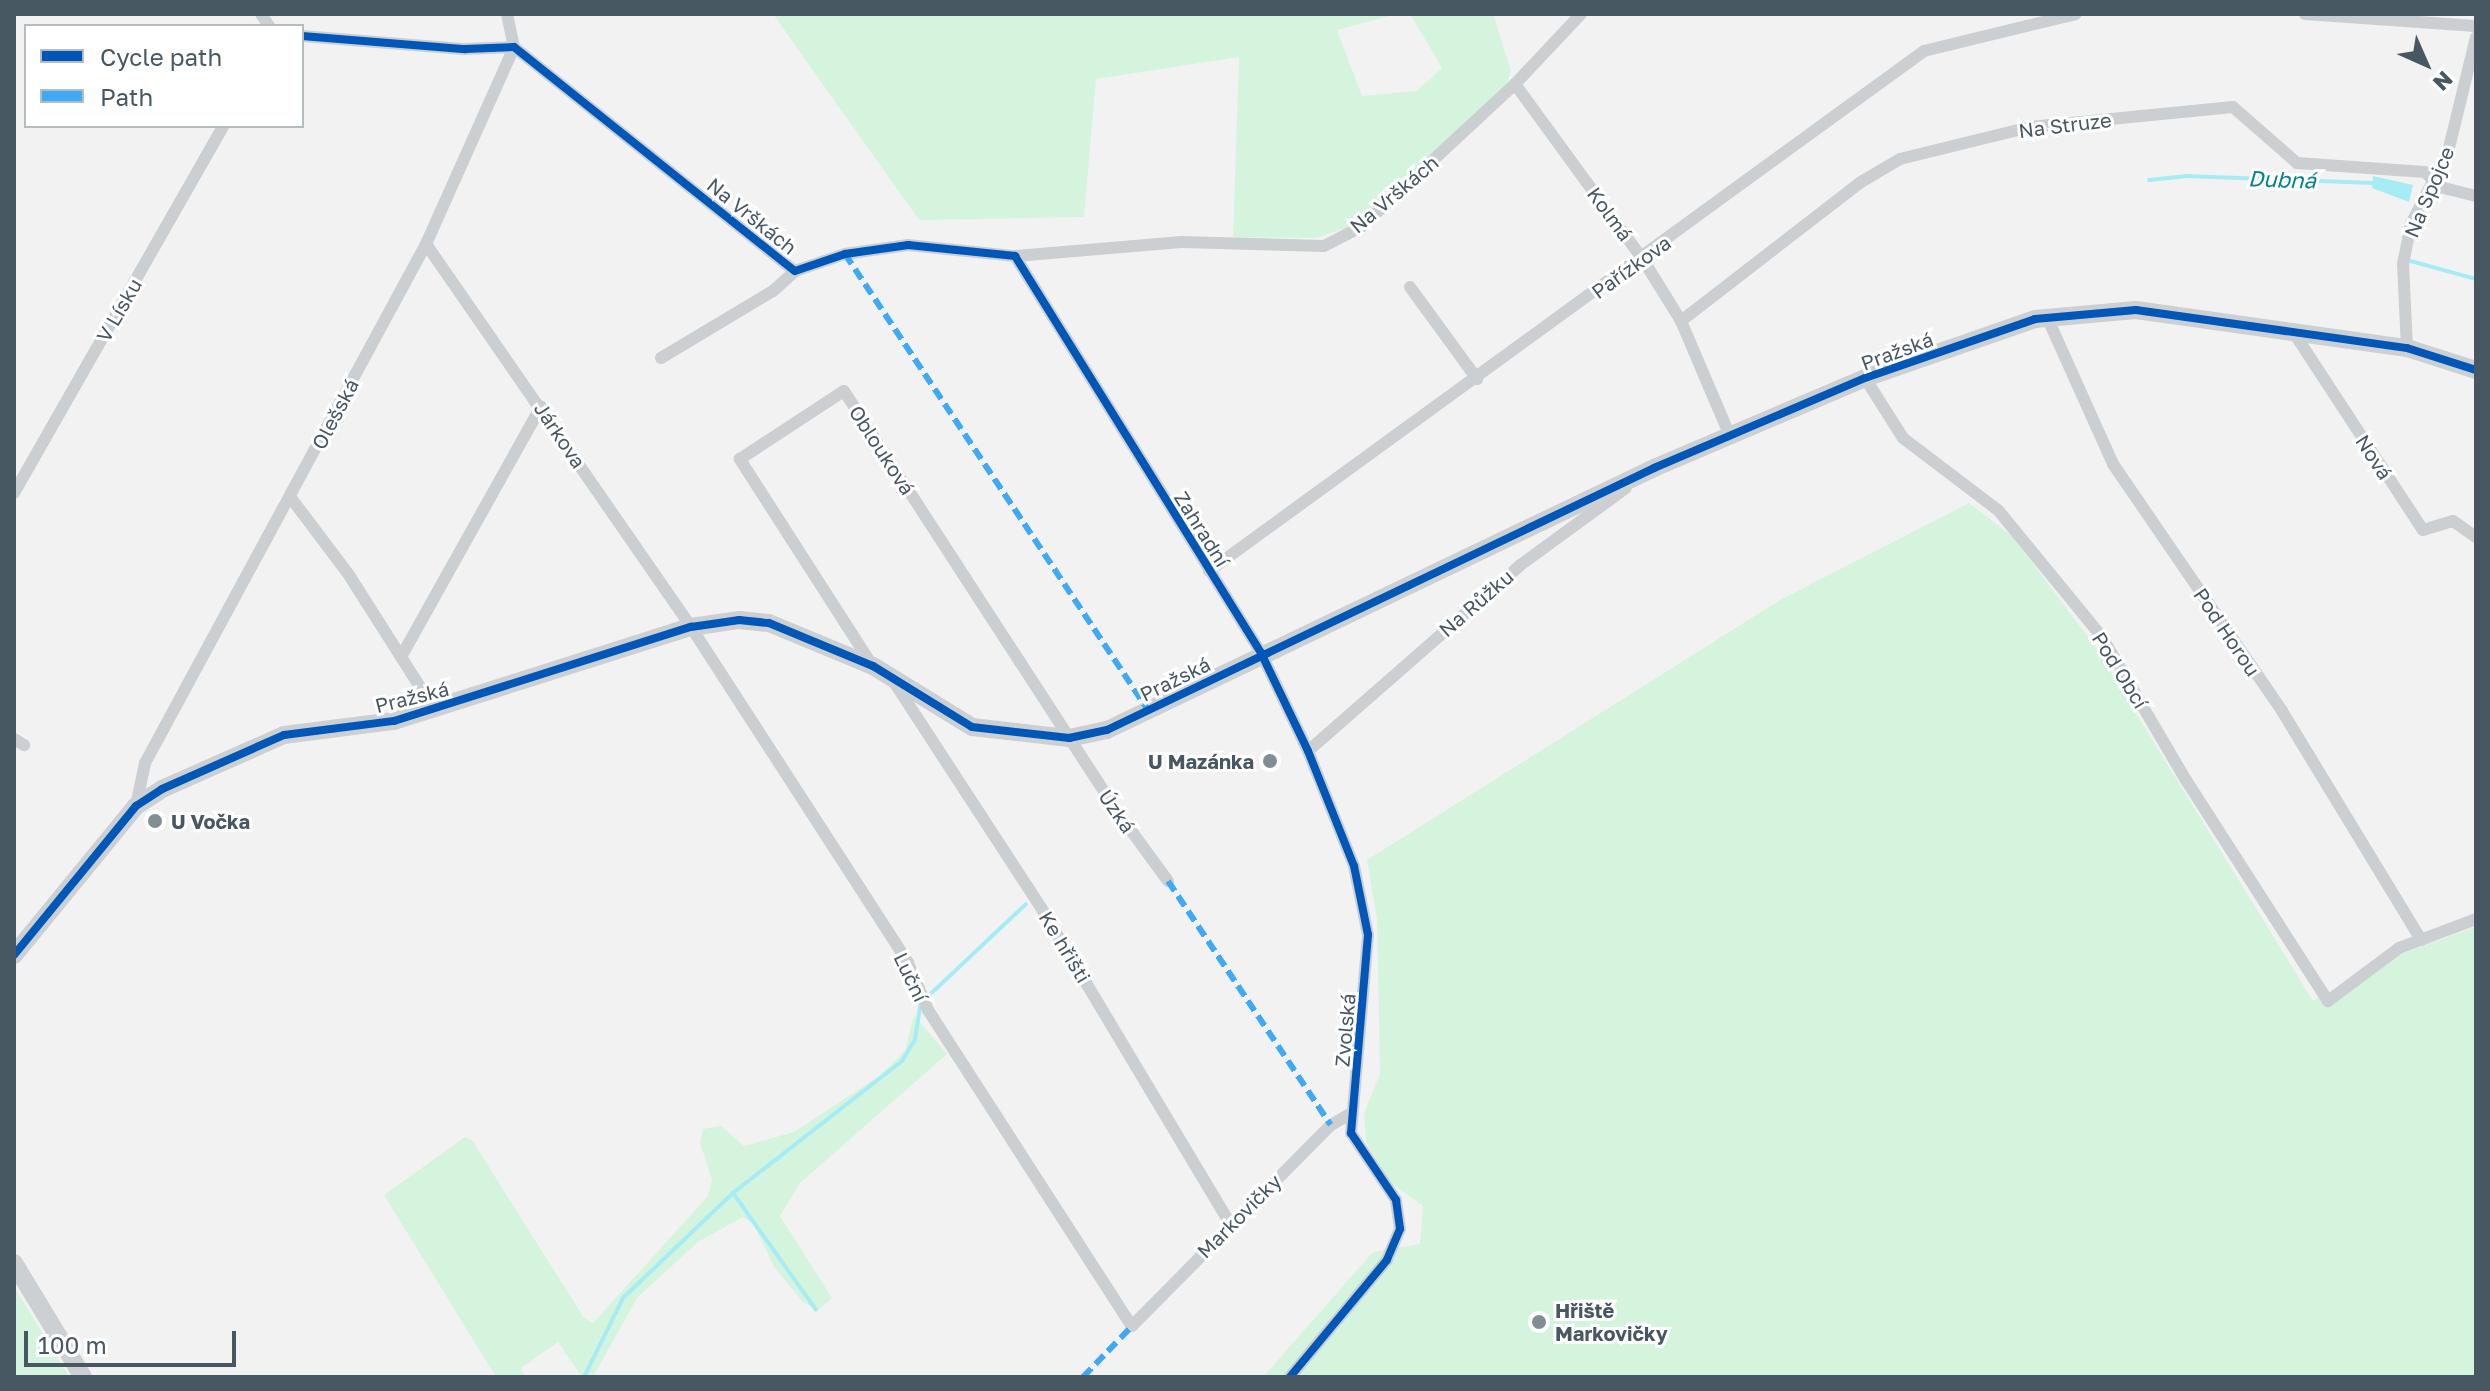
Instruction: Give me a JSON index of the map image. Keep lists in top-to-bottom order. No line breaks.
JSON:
{"streets":{"street":["Na Struze","Na Spojce","Na Vrškách","Kolmá","Pařízkova","V Lísku","Pražská","Olešská","Járkova","Oblouková","Nová","Zahradní","Na Růžku","Pod Horou","Pod Obcí","Úzká","Ke hřišti","Luční","Zvolská","Markovičky"]},"crossings":[["Na Struze","Na Spojce"],["Na Struze","Kolmá"],["Na Spojce","Pražská"],["Na Vrškách","Kolmá"],["Na Vrškách","Olešská"],["Na Vrškách","Zahradní"],["Kolmá","Pařízkova"],["Kolmá","Pražská"],["Pařízkova","Zahradní"],["Pražská","Olešská"],["Pražská","Járkova"],["Pražská","Oblouková"],["Pražská","Nová"],["Pražská","Zahradní"],["Pražská","Na Růžku"],["Pražská","Pod Horou"],["Pražská","Pod Obcí"],["Pražská","Úzká"],["Pražská","Ke hřišti"],["Pražská","Luční"],["Pražská","Zvolská"],["Olešská","Járkova"],["Járkova","Luční"],["Oblouková","Úzká"],["Zahradní","Zvolská"],["Na Růžku","Zvolská"],["Pod Horou","Pod Obcí"],["Ke hřišti","Markovičky"],["Luční","Markovičky"],["Zvolská","Markovičky"]],"water":["Dubná"],"places":["U Mazánka","U Vočka","Hřiště Markovičky"],"legend":["Cycle path","Path"],"scale_bar":"100 m","north":"bottom right"}
